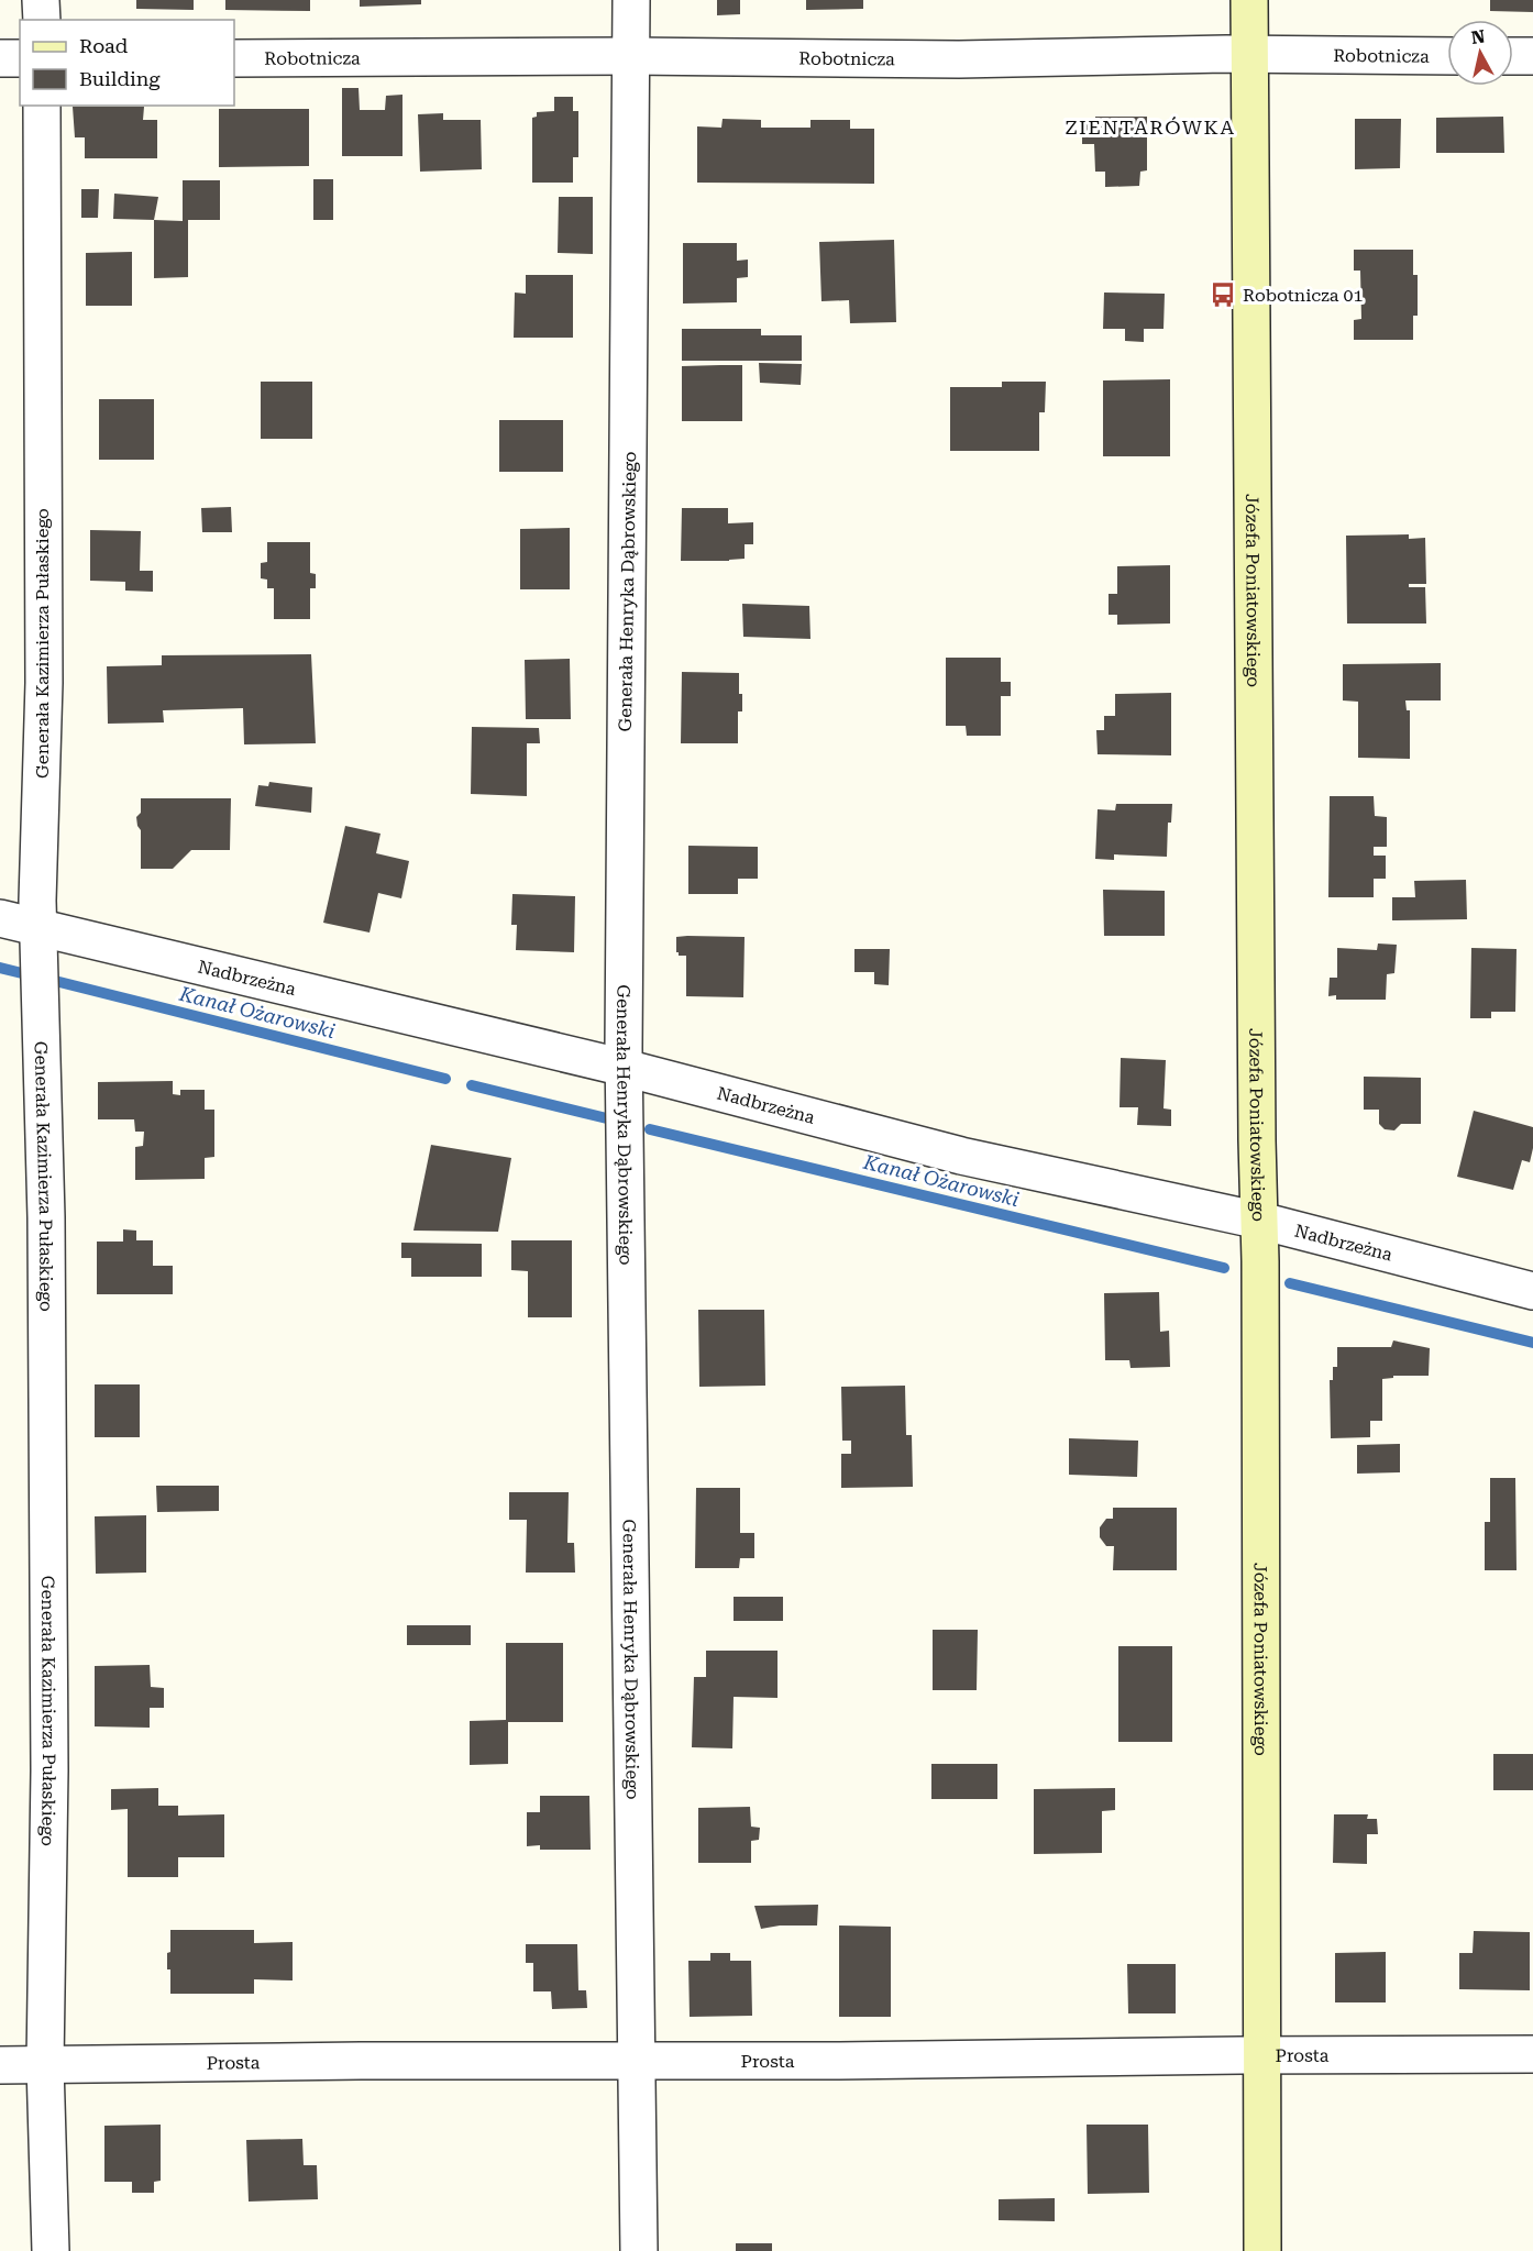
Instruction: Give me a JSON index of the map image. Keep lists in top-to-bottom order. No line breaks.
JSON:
{"streets":{"street":["Robotnicza","Generała Henryka Dąbrowskiego","Józefa Poniatowskiego","Generała Kazimierza Pułaskiego","Nadbrzeżna","Prosta"]},"crossings":[["Robotnicza","Generała Henryka Dąbrowskiego"],["Robotnicza","Józefa Poniatowskiego"],["Generała Henryka Dąbrowskiego","Nadbrzeżna"],["Generała Henryka Dąbrowskiego","Prosta"],["Józefa Poniatowskiego","Nadbrzeżna"],["Józefa Poniatowskiego","Prosta"],["Generała Kazimierza Pułaskiego","Nadbrzeżna"],["Generała Kazimierza Pułaskiego","Prosta"]],"districts":["ZIENTARÓWKA"],"water":["Kanał Ożarowski"],"places":{"bus stop":["Robotnicza 01"]},"legend":["Road","Building"],"north":"top"}
